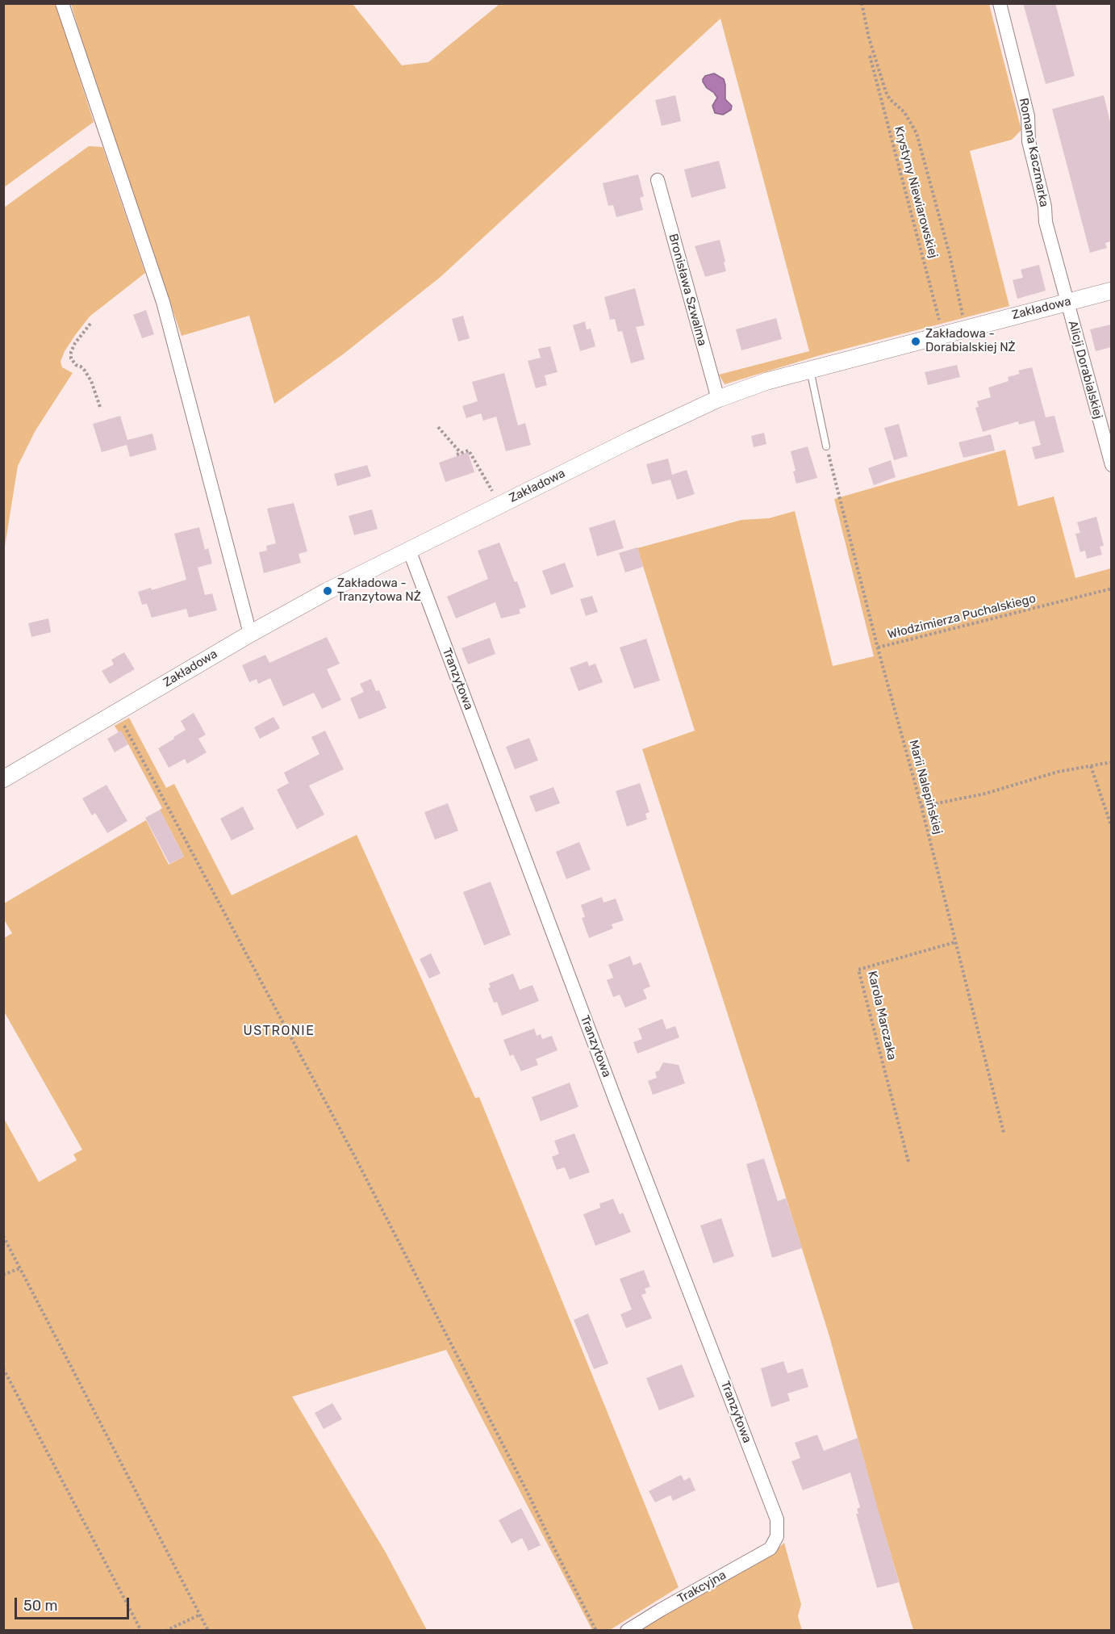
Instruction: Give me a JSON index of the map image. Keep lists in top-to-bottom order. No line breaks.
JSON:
{"streets":{"street":["Romana Kaczmarka","Bronisława Szwalma","Zakładowa","Alicji Dorabialskiej","Tranzytowa","Trakcyjna"],"path":["Krystyny Niewiarowskiej","Włodzimierza Puchalskiego","Marii Nalepińskiej","Karola Marczaka"]},"crossings":[["Romana Kaczmarka","Zakładowa"],["Romana Kaczmarka","Alicji Dorabialskiej"],["Krystyny Niewiarowskiej","Zakładowa"],["Bronisława Szwalma","Zakładowa"],["Zakładowa","Alicji Dorabialskiej"],["Zakładowa","Tranzytowa"],["Włodzimierza Puchalskiego","Marii Nalepińskiej"],["Tranzytowa","Trakcyjna"],["Marii Nalepińskiej","Karola Marczaka"]],"districts":["USTRONIE"],"places":["Zakładowa - Dorabialskiej NŻ","Zakładowa - Tranzytowa NŻ"],"scale_bar":"50 m"}
